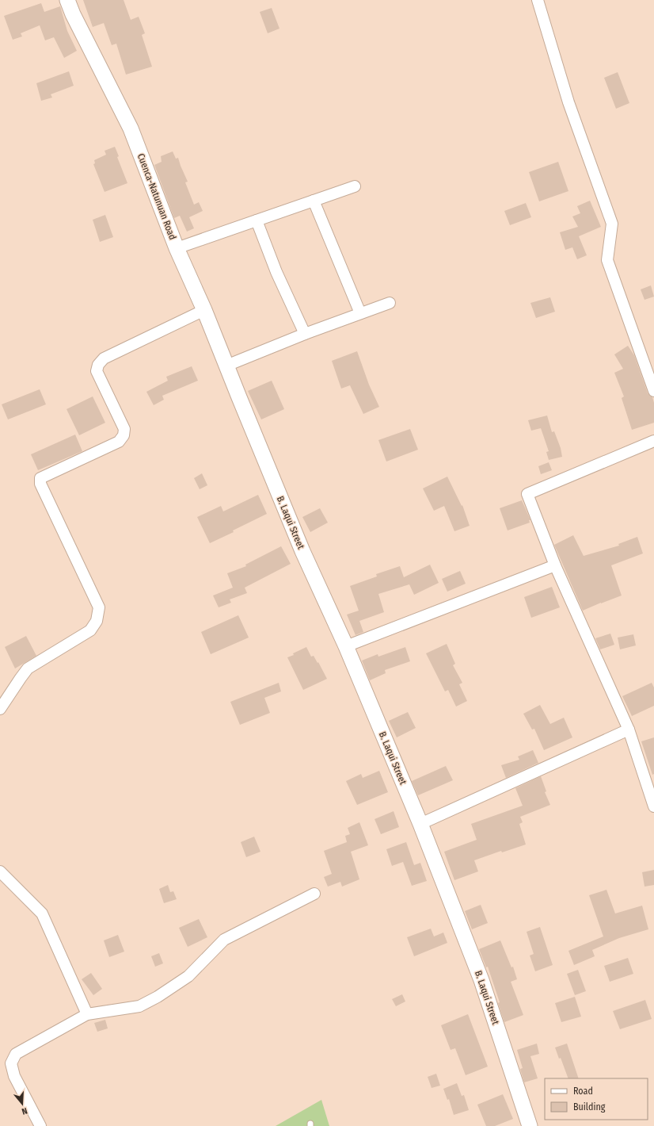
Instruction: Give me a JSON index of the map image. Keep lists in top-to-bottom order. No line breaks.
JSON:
{"streets":{"main road":["Cuenca-Natunuan Road","B. Laqui Street"]},"crossings":[["Cuenca-Natunuan Road","B. Laqui Street"]],"legend":["Road","Building"],"north":"bottom"}
